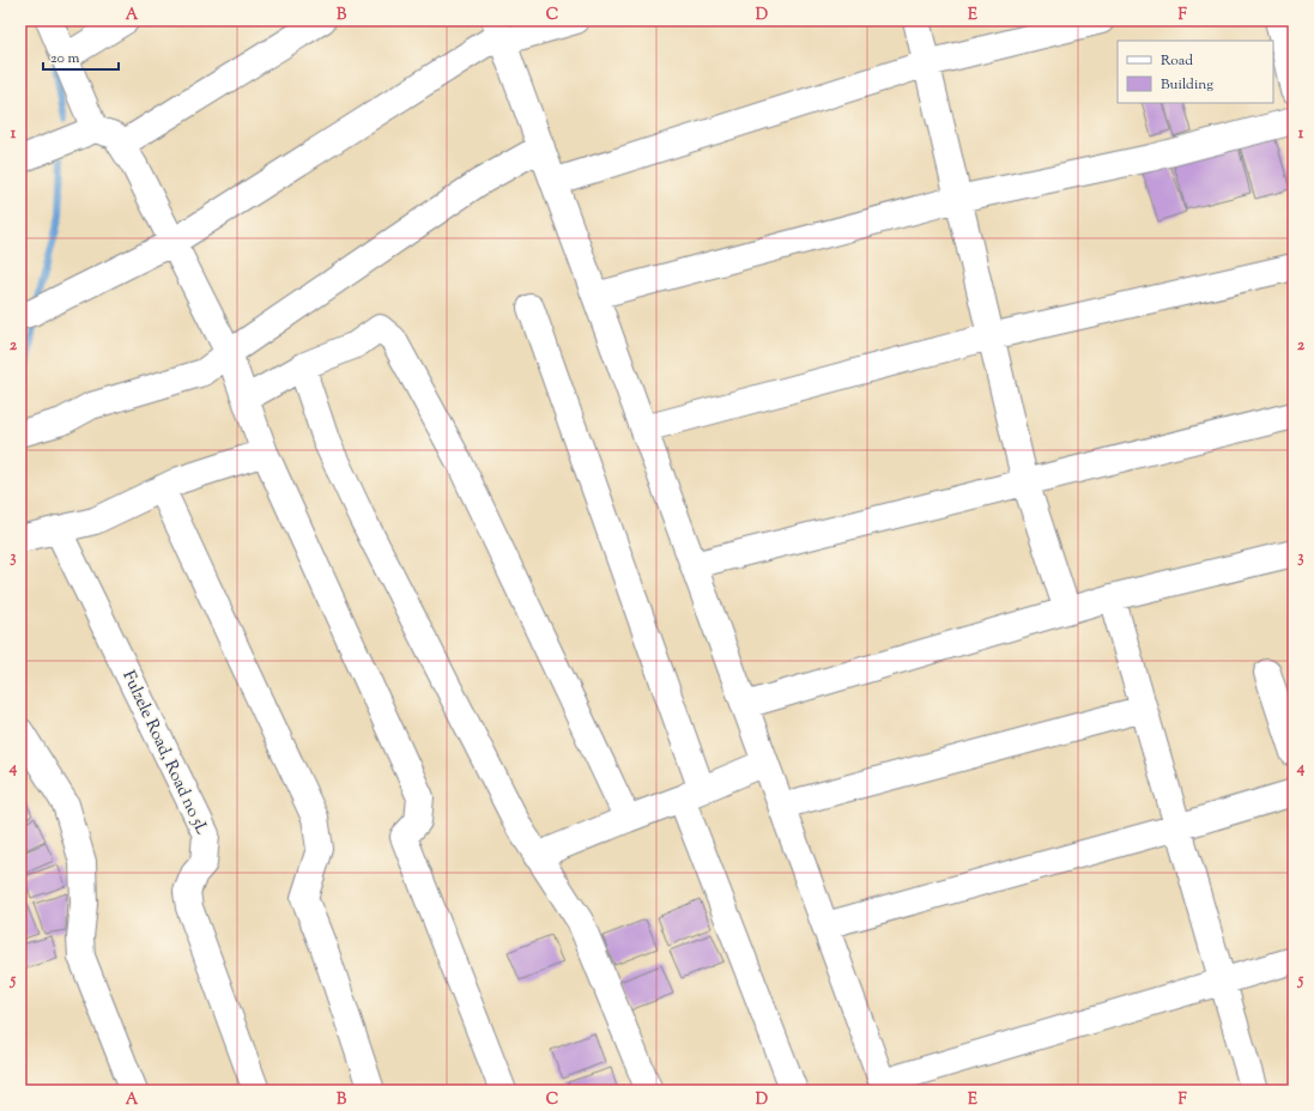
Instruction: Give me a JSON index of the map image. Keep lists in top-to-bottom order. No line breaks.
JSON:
{"streets":{"street":["Fulzele Road, Road no 5L"]},"legend":["Road","Building"],"scale_bar":"20 m","grid":{"columns":["A","B","C","D","E","F"],"rows":["1","2","3","4","5"]}}
